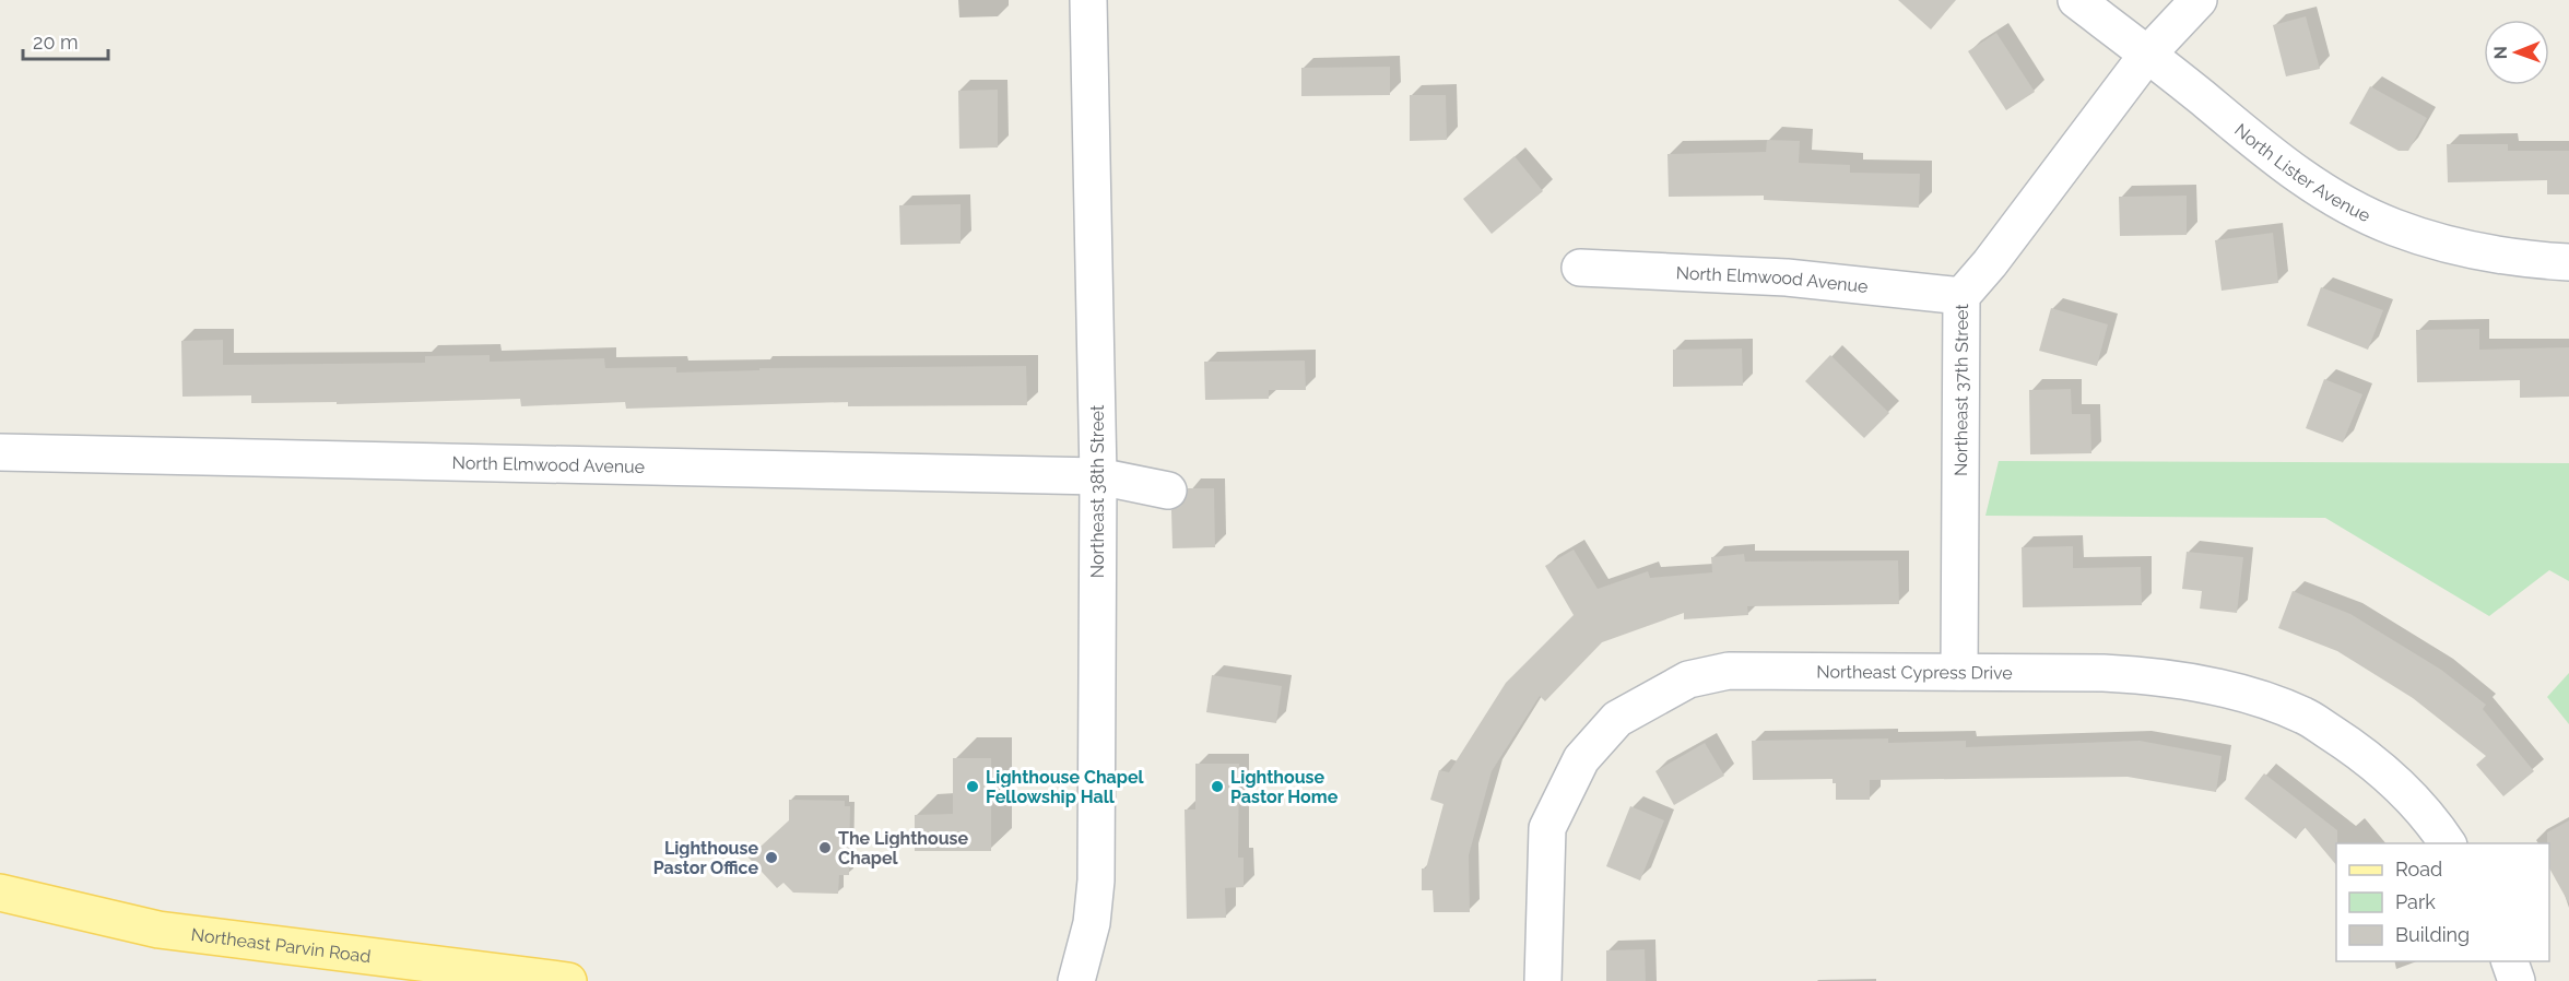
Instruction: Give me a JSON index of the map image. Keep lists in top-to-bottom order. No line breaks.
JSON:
{"streets":{"main road":["Northeast Parvin Road"],"street":["North Lister Avenue","North Elmwood Avenue","Northeast 37th Street","Northeast 38th Street","Northeast Cypress Drive"]},"crossings":[["North Lister Avenue","Northeast 37th Street"],["North Elmwood Avenue","Northeast 37th Street"],["North Elmwood Avenue","Northeast 38th Street"],["Northeast 37th Street","Northeast Cypress Drive"]],"places":["Lighthouse Chapel Fellowship Hall","Lighthouse Pastor Home","The Lighthouse Chapel","Lighthouse Pastor Office"],"legend":["Road","Park","Building"],"scale_bar":"20 m","north":"left"}
